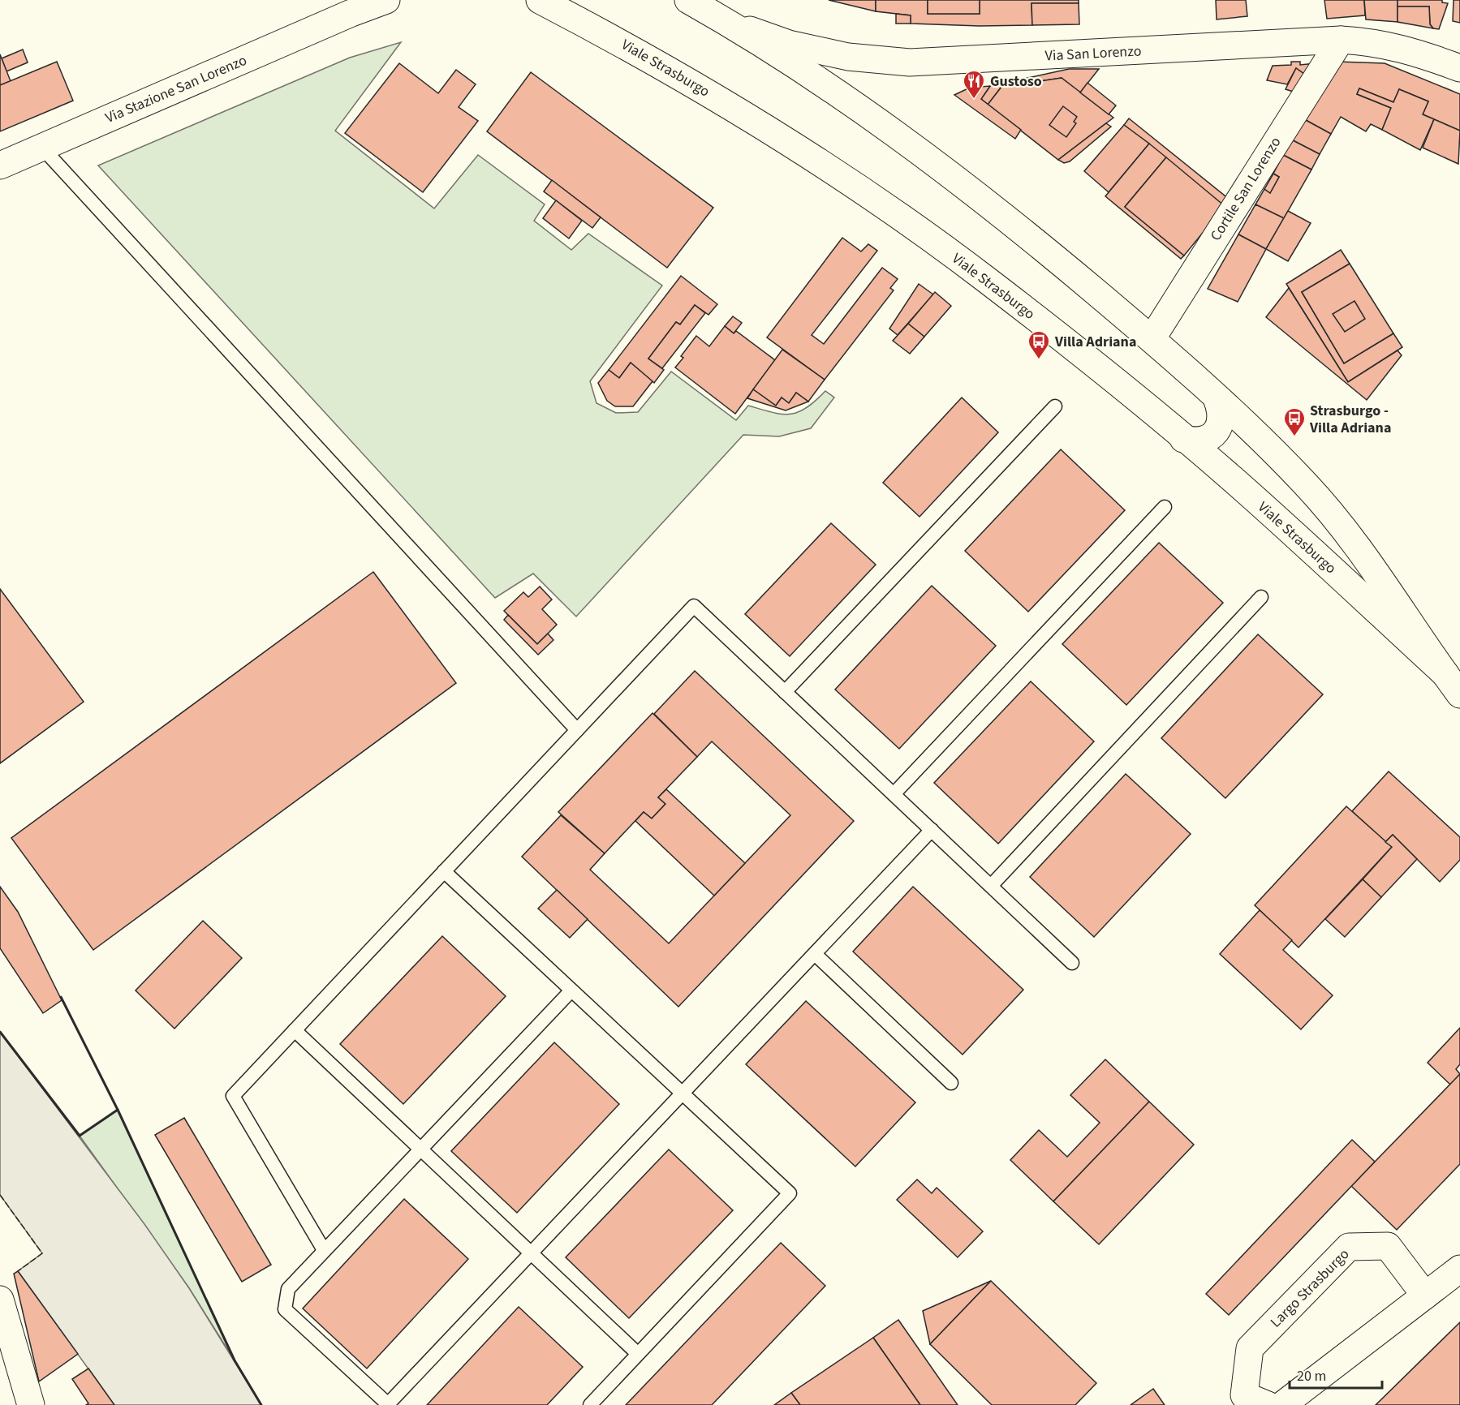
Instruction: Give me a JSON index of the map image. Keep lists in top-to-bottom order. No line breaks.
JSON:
{"streets":{"street":["Via San Lorenzo","Viale Strasburgo","Via Stazione San Lorenzo","Cortile San Lorenzo","Largo Strasburgo"]},"crossings":[["Via San Lorenzo","Viale Strasburgo"],["Via San Lorenzo","Cortile San Lorenzo"],["Viale Strasburgo","Cortile San Lorenzo"]],"places":{"restaurant":["Gustoso"],"bus stop":["Villa Adriana","Strasburgo - Villa Adriana"]},"scale_bar":"20 m"}
